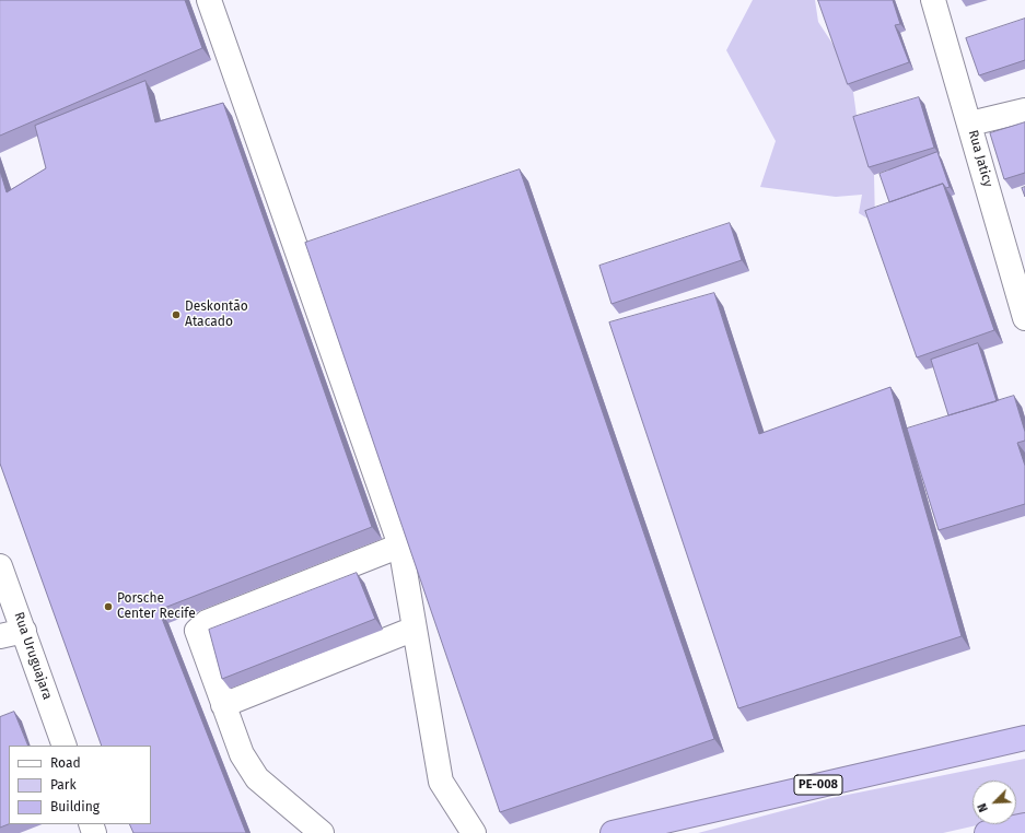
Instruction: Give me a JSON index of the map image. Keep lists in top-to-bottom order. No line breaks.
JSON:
{"streets":{"highway":["PE-008"],"street":["Rua Jaticy","Rua Uruguajara"]},"places":["Deskontão Atacado","Porsche Center Recife"],"legend":["Road","Park","Building"],"north":"bottom left"}
